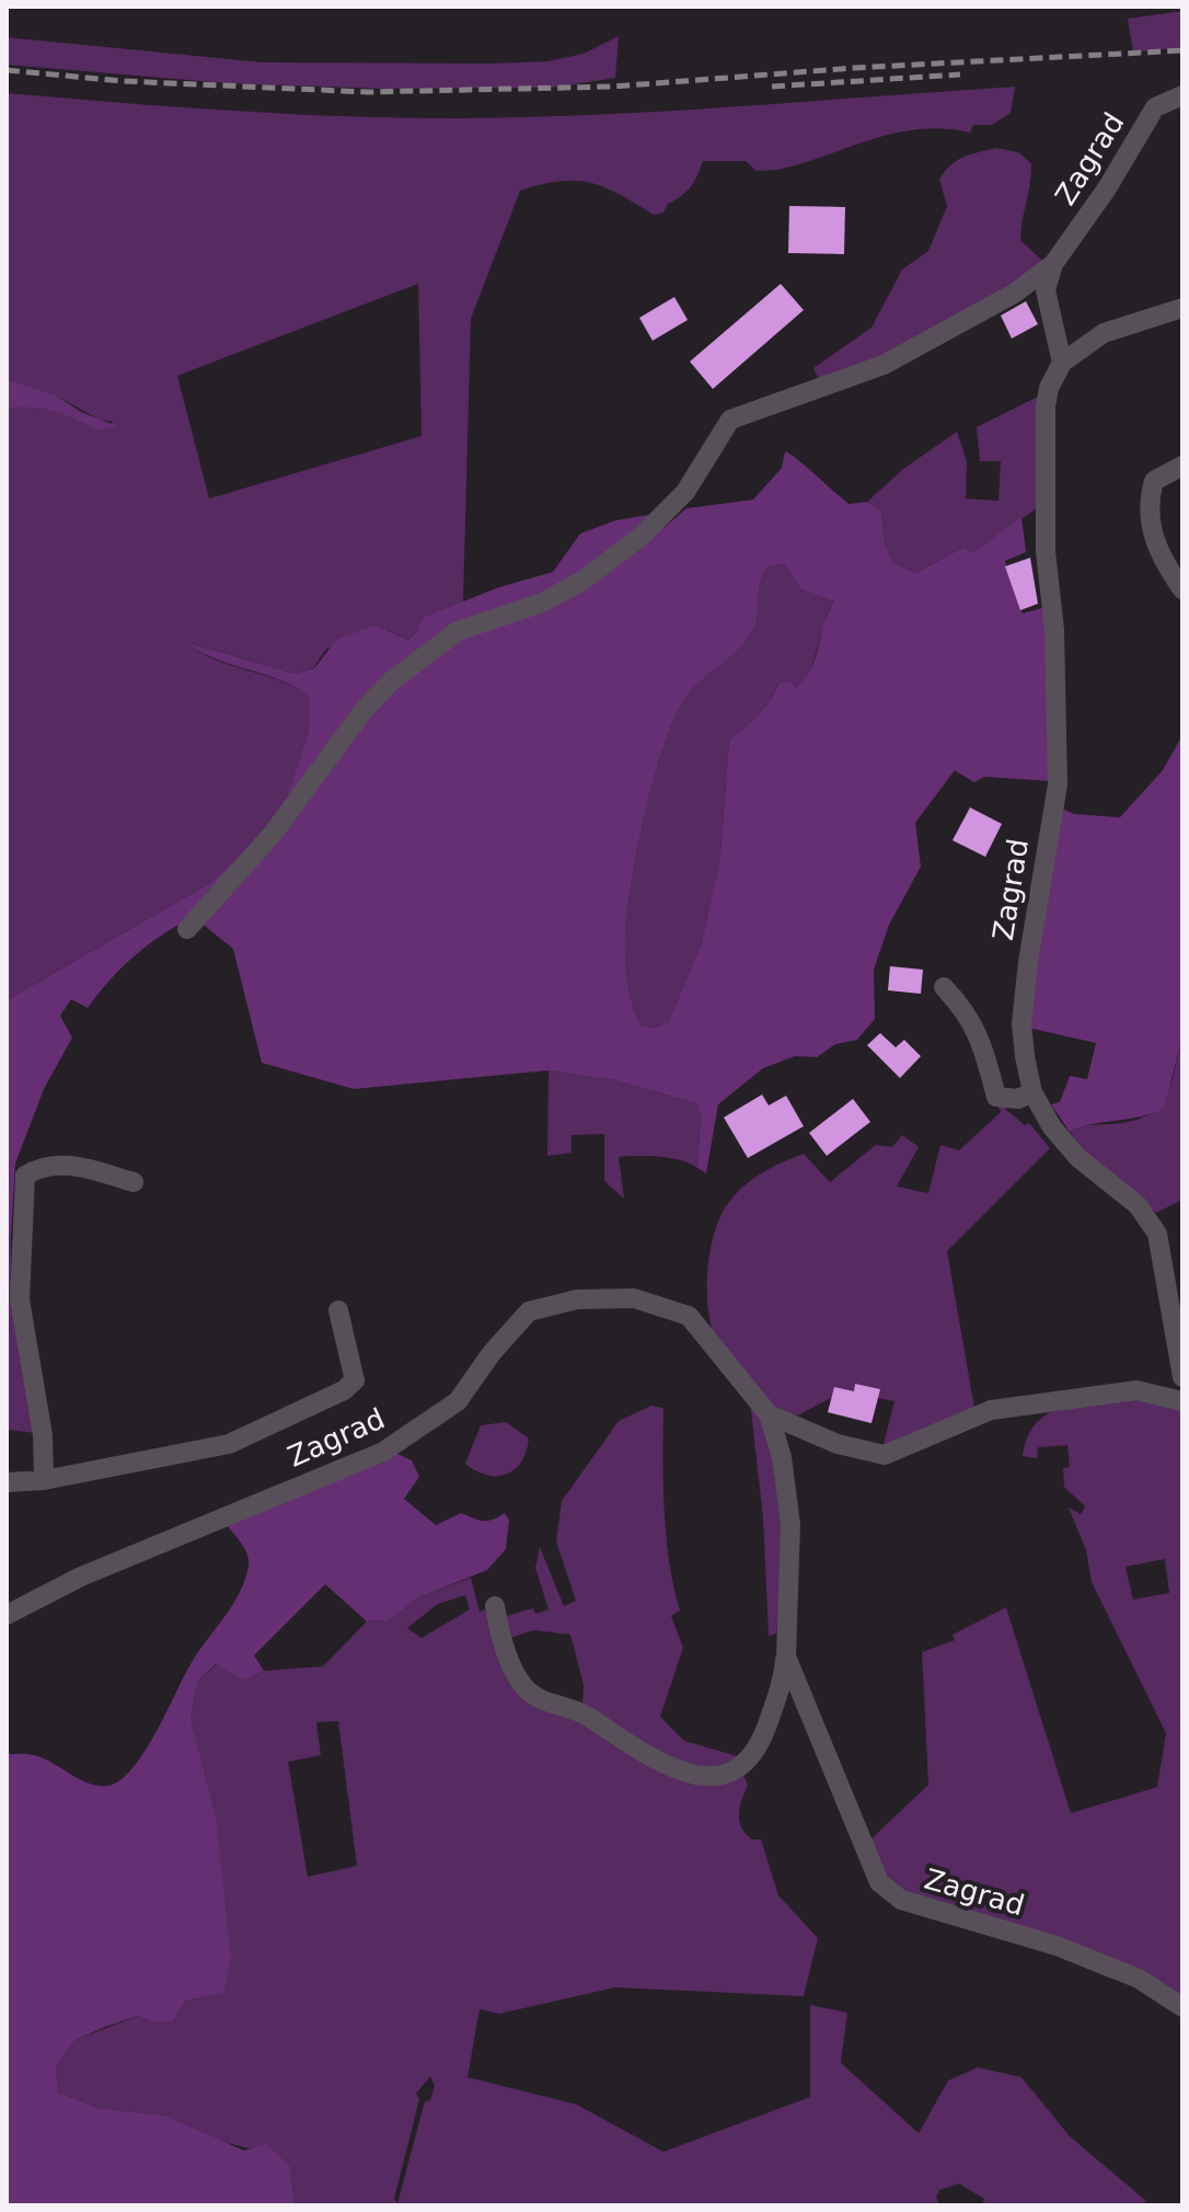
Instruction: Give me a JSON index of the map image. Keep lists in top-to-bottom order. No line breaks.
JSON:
{"streets":{"street":["Zagrad"]}}
